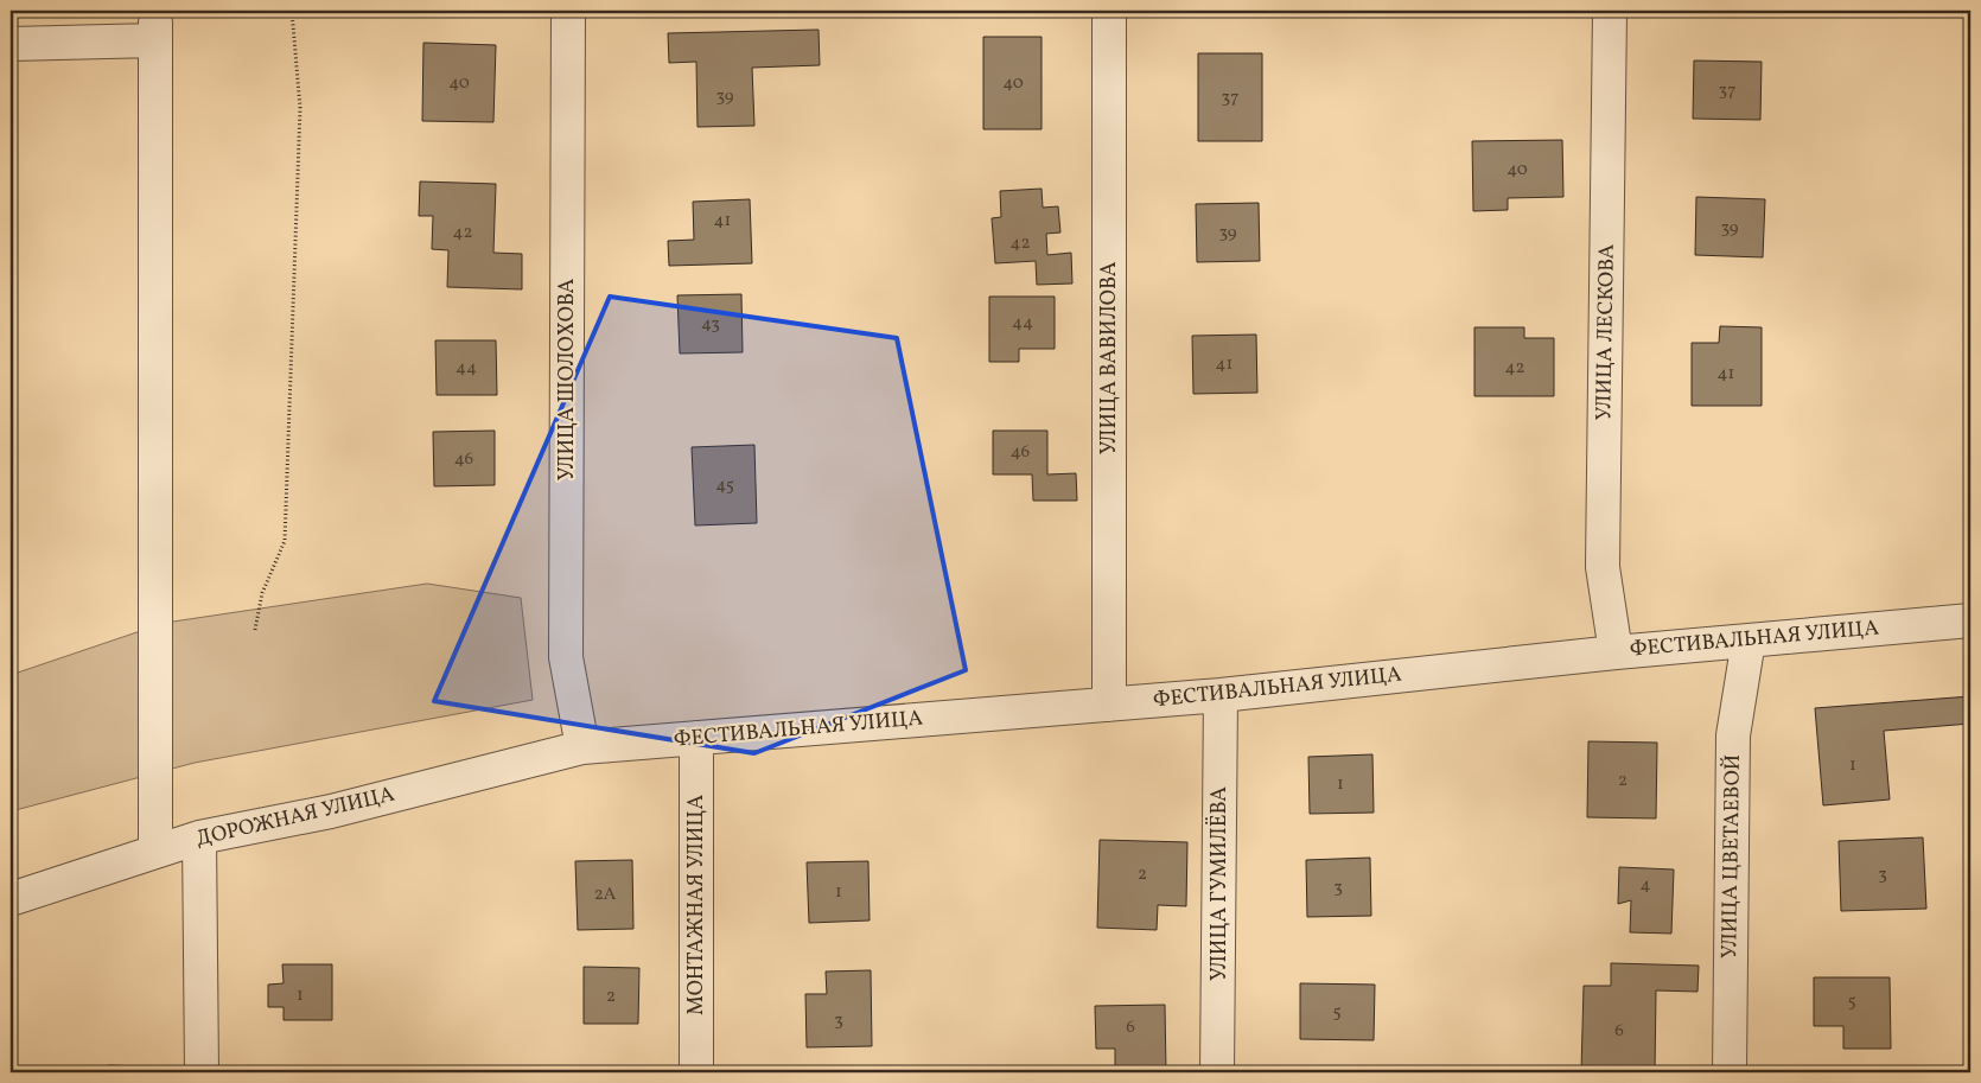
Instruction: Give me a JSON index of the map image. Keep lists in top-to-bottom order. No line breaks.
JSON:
{"streets":{"street":["УЛИЦА ЛЕСКОВА","УЛИЦА ВАВИЛОВА","УЛИЦА ШОЛОХОВА","ФЕСТИВАЛЬНАЯ УЛИЦА","ДОРОЖНАЯ УЛИЦА","УЛИЦА ЦВЕТАЕВОЙ","УЛИЦА ГУМИЛЁВА","МОНТАЖНАЯ УЛИЦА"]},"crossings":[["УЛИЦА ЛЕСКОВА","ФЕСТИВАЛЬНАЯ УЛИЦА"],["УЛИЦА ВАВИЛОВА","ФЕСТИВАЛЬНАЯ УЛИЦА"],["УЛИЦА ШОЛОХОВА","ФЕСТИВАЛЬНАЯ УЛИЦА"],["УЛИЦА ШОЛОХОВА","ДОРОЖНАЯ УЛИЦА"],["ФЕСТИВАЛЬНАЯ УЛИЦА","ДОРОЖНАЯ УЛИЦА"],["ФЕСТИВАЛЬНАЯ УЛИЦА","УЛИЦА ЦВЕТАЕВОЙ"],["ФЕСТИВАЛЬНАЯ УЛИЦА","УЛИЦА ГУМИЛЁВА"],["ФЕСТИВАЛЬНАЯ УЛИЦА","МОНТАЖНАЯ УЛИЦА"]],"house_numbers":["40","40","37","39","37","40","41","39","42","39","42","44","43","41","44","42","41","46","46","45","1","2","1","2","3","4","3","1","2А","1","2","5","5","3","6","6"]}
